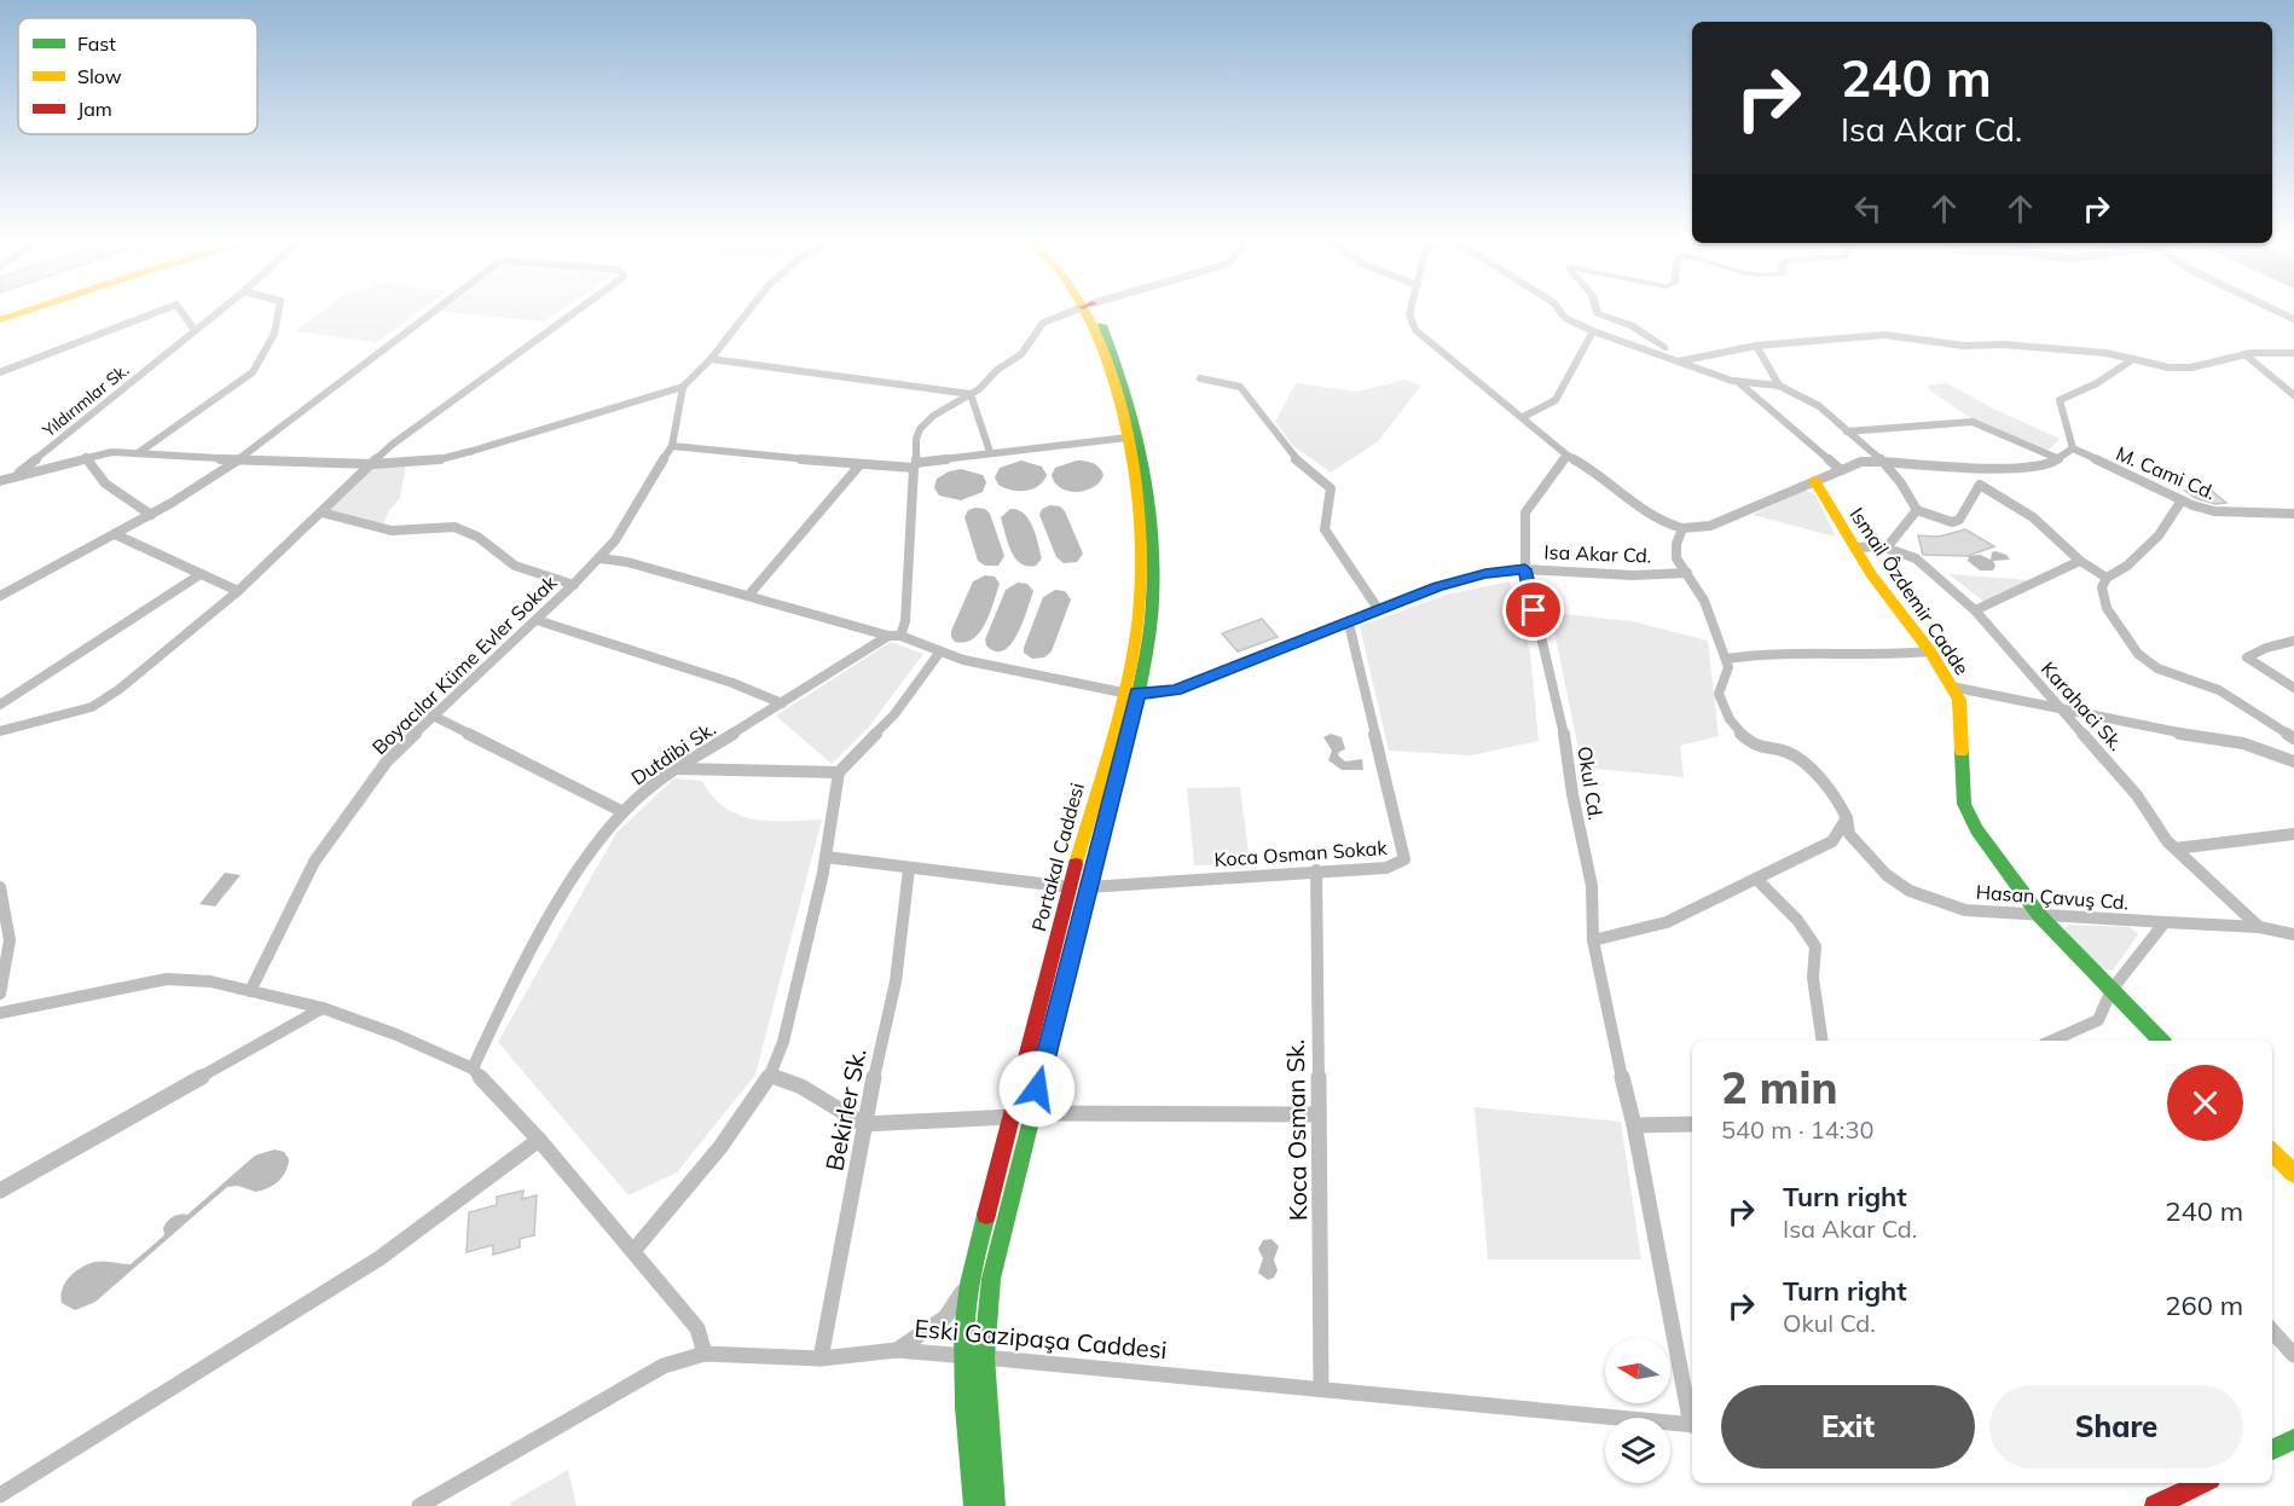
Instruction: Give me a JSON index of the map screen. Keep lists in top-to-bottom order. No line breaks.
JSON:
{"streets":{"main road":["Ismail Ôzdemir Cadde","Portakal Caddesi"],"street":["Yıldırımlar Sk.","M. Cami Cd.","Isa Akar Cd.","Boyacılar Küme Evler Sokak","Karahaci Sk.","Dutdibi Sk.","Okul Cd.","Koca Osman Sokak","Hasan Çavuş Cd.","Bekirler Sk.","Koca Osman Sk.","Eski Gazipaşa Caddesi"]},"crossings":[["Isa Akar Cd.","Okul Cd."],["Isa Akar Cd.","Koca Osman Sokak"],["Isa Akar Cd.","Portakal Caddesi"],["Ismail Ôzdemir Cadde","Karahaci Sk."],["Ismail Ôzdemir Cadde","Hasan Çavuş Cd."],["Karahaci Sk.","Hasan Çavuş Cd."],["Koca Osman Sokak","Portakal Caddesi"],["Koca Osman Sokak","Koca Osman Sk."],["Portakal Caddesi","Eski Gazipaşa Caddesi"],["Bekirler Sk.","Eski Gazipaşa Caddesi"],["Koca Osman Sk.","Eski Gazipaşa Caddesi"]],"legend":["Fast","Slow","Jam"],"north":"left","page":{"turn":["240 m","Isa Akar Cd."],"heading":["2 min","540 m · 14:30"],"list":[{"name":"Turn right","note":"Isa Akar Cd.","value":"240 m"},{"name":"Turn right","note":"Okul Cd.","value":"260 m"}],"buttons":["Exit","Share"]}}
